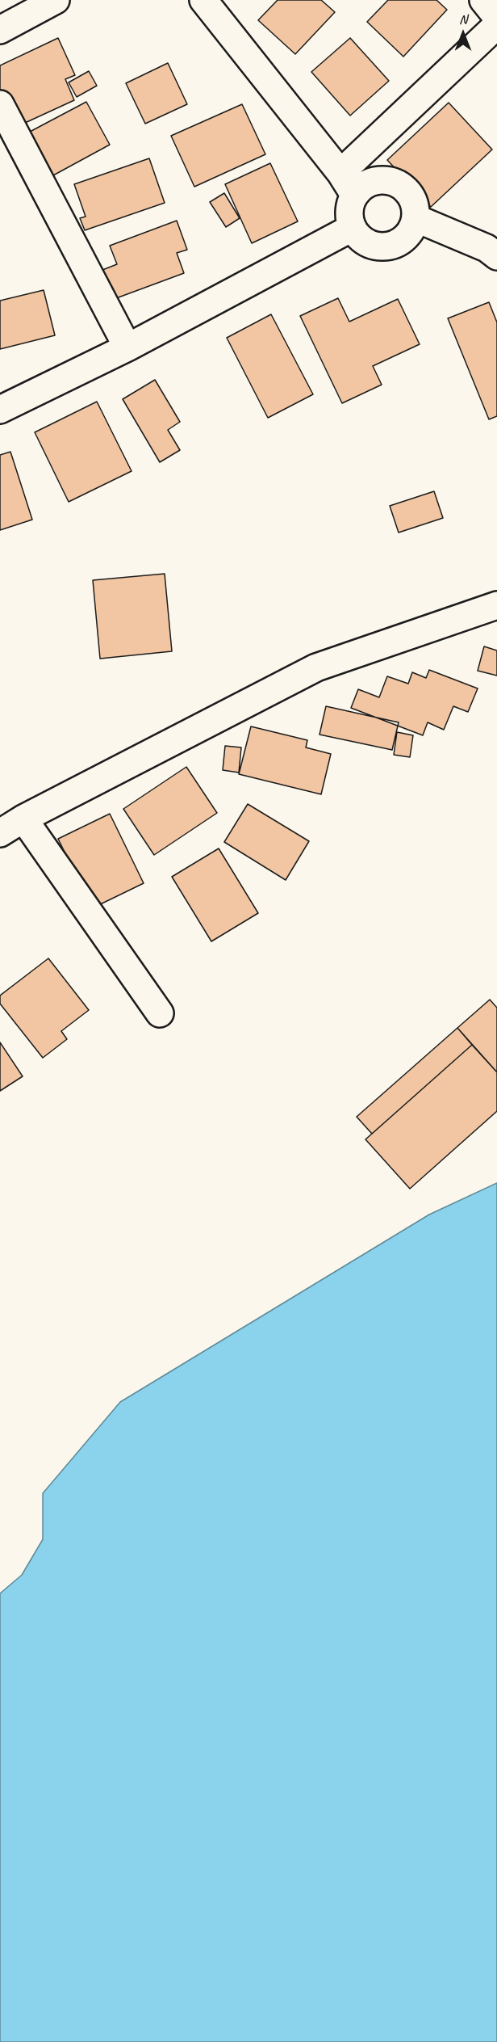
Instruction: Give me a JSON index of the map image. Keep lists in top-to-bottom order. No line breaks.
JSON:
{"north":"top"}
